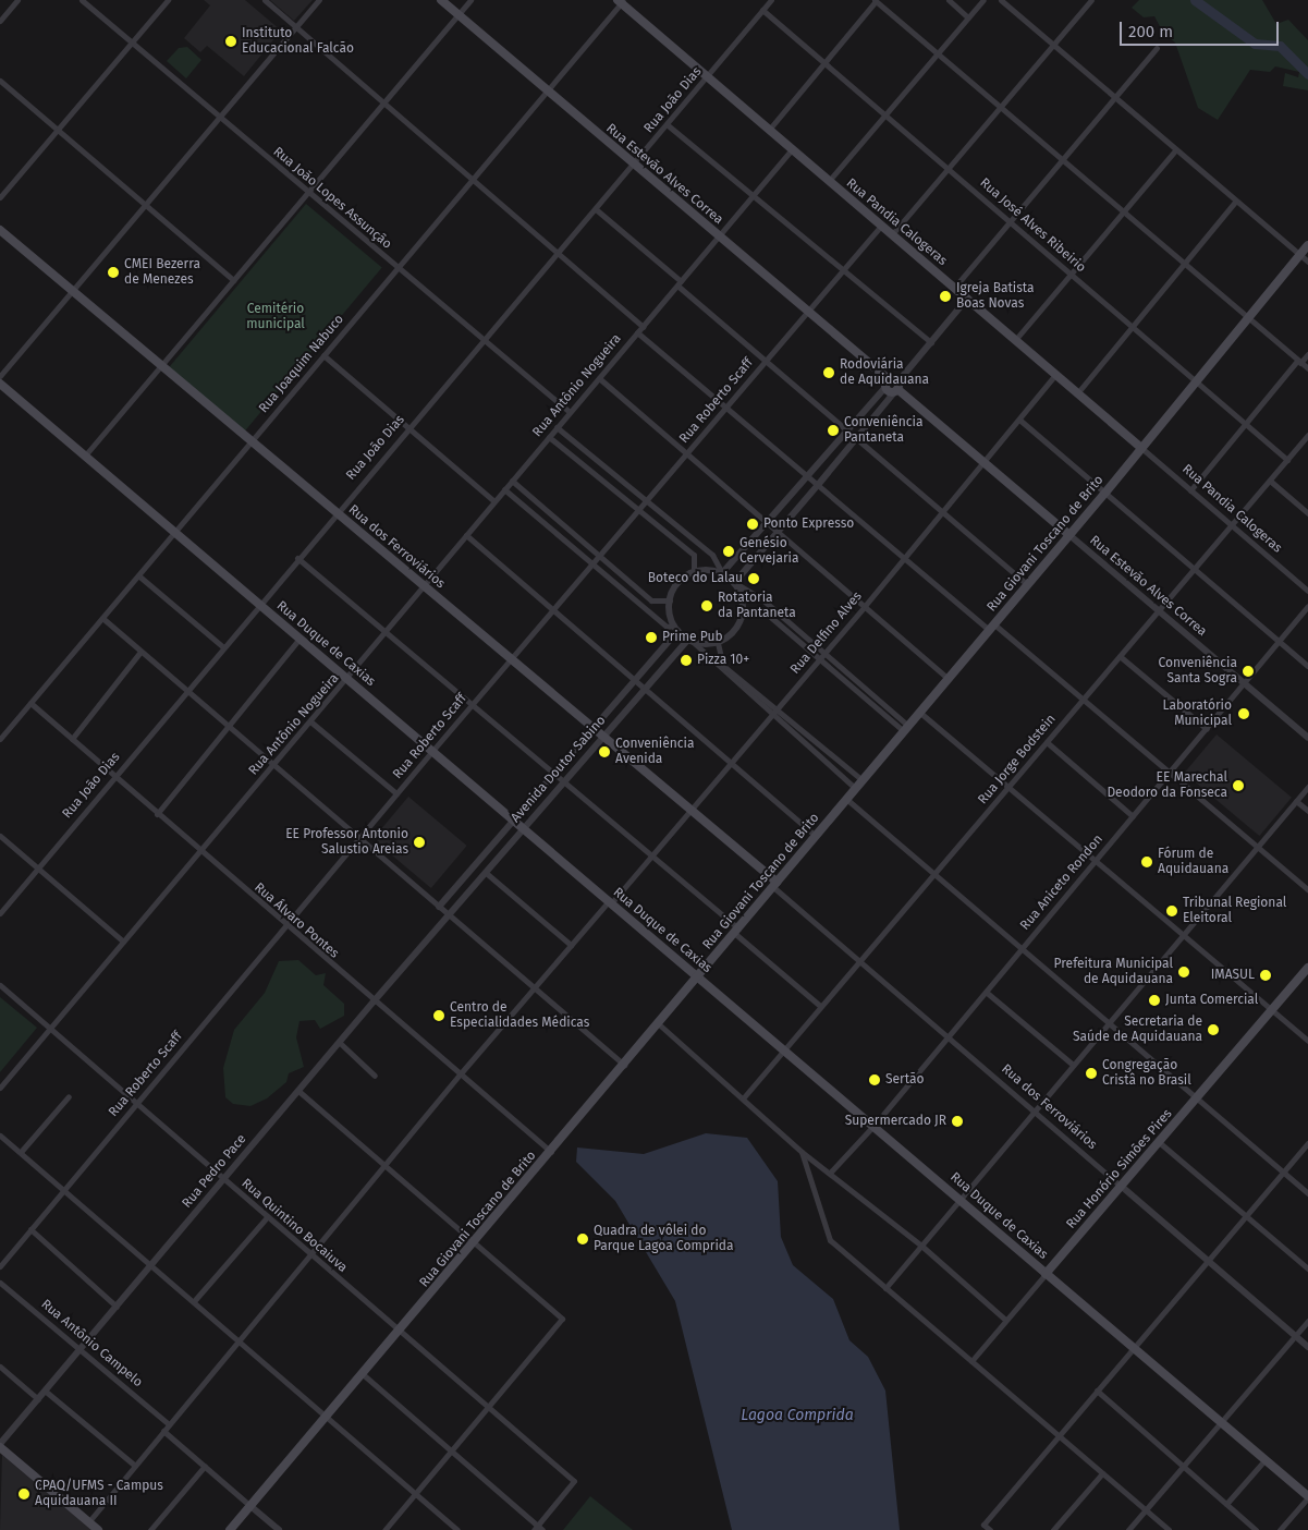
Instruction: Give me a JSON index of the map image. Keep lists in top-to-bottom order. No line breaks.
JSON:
{"streets":{"main road":["Rua Estevão Alves Correa","Rua Pandia Calogeras","Rua Giovani Toscano de Brito","Rua dos Ferroviários","Rua Duque de Caxias","Rua Honório Simões Pires"],"street":["Rua João Dias","Rua João Lopes Assunção","Rua José Alves Ribeirio","Rua Joaquim Nabuco","Rua Antônio Nogueira","Rua Roberto Scaff","Rua Delfino Alves","Rua Jorge Bodstein","Avenida Doutor Sabino","Rua Aniceto Rondon","Rua Álvaro Pontes","Rua Pedro Pace","Rua Quintino Bocaiuva","Rua Antônio Campelo"]},"crossings":[["Rua João Dias","Rua Estevão Alves Correa"],["Rua João Dias","Rua João Lopes Assunção"],["Rua João Dias","Rua Pandia Calogeras"],["Rua João Dias","Rua José Alves Ribeirio"],["Rua João Dias","Rua dos Ferroviários"],["Rua João Dias","Rua Duque de Caxias"],["Rua João Dias","Rua Álvaro Pontes"],["Rua Estevão Alves Correa","Rua Joaquim Nabuco"],["Rua Estevão Alves Correa","Rua Antônio Nogueira"],["Rua Estevão Alves Correa","Rua Roberto Scaff"],["Rua Estevão Alves Correa","Rua Giovani Toscano de Brito"],["Rua Estevão Alves Correa","Rua Delfino Alves"],["Rua Estevão Alves Correa","Rua Jorge Bodstein"],["Rua Estevão Alves Correa","Rua Aniceto Rondon"],["Rua João Lopes Assunção","Rua Joaquim Nabuco"],["Rua João Lopes Assunção","Rua Antônio Nogueira"],["Rua Pandia Calogeras","Rua Joaquim Nabuco"],["Rua Pandia Calogeras","Rua Antônio Nogueira"],["Rua Pandia Calogeras","Rua Roberto Scaff"],["Rua Pandia Calogeras","Rua Giovani Toscano de Brito"],["Rua Pandia Calogeras","Rua Delfino Alves"],["Rua Pandia Calogeras","Rua Jorge Bodstein"],["Rua José Alves Ribeirio","Rua Giovani Toscano de Brito"],["Rua José Alves Ribeirio","Rua Jorge Bodstein"],["Rua Joaquim Nabuco","Rua dos Ferroviários"],["Rua Joaquim Nabuco","Rua Duque de Caxias"],["Rua Joaquim Nabuco","Rua Álvaro Pontes"],["Rua Antônio Nogueira","Rua dos Ferroviários"],["Rua Antônio Nogueira","Rua Duque de Caxias"],["Rua Antônio Nogueira","Rua Álvaro Pontes"],["Rua Antônio Nogueira","Rua Quintino Bocaiuva"],["Rua Roberto Scaff","Rua dos Ferroviários"],["Rua Roberto Scaff","Rua Duque de Caxias"],["Rua Roberto Scaff","Rua Álvaro Pontes"],["Rua Roberto Scaff","Rua Quintino Bocaiuva"],["Rua Giovani Toscano de Brito","Rua dos Ferroviários"],["Rua Giovani Toscano de Brito","Rua Duque de Caxias"],["Rua Giovani Toscano de Brito","Rua Álvaro Pontes"],["Rua Giovani Toscano de Brito","Rua Quintino Bocaiuva"],["Rua dos Ferroviários","Rua Delfino Alves"],["Rua dos Ferroviários","Rua Jorge Bodstein"],["Rua dos Ferroviários","Avenida Doutor Sabino"],["Rua dos Ferroviários","Rua Aniceto Rondon"],["Rua dos Ferroviários","Rua Honório Simões Pires"],["Rua Delfino Alves","Rua Duque de Caxias"],["Rua Delfino Alves","Rua Álvaro Pontes"],["Rua Delfino Alves","Rua Quintino Bocaiuva"],["Rua Delfino Alves","Rua Antônio Campelo"],["Rua Duque de Caxias","Rua Jorge Bodstein"],["Rua Duque de Caxias","Avenida Doutor Sabino"],["Rua Duque de Caxias","Rua Aniceto Rondon"],["Rua Duque de Caxias","Rua Honório Simões Pires"],["Avenida Doutor Sabino","Rua Pedro Pace"],["Rua Álvaro Pontes","Rua Pedro Pace"],["Rua Pedro Pace","Rua Quintino Bocaiuva"],["Rua Pedro Pace","Rua Antônio Campelo"]],"water":["Lagoa Comprida"],"parks":["Cemitério municipal"],"places":["Instituto Educacional Falcão","CMEI Bezerra de Menezes","Igreja Batista Boas Novas","Rodoviária de Aquidauana","Conveniência Pantaneta","Ponto Expresso","Genésio Cervejaria","Boteco do Lalau","Rotatoria da Pantaneta","Prime Pub","Pizza 10+","Conveniência Santa Sogra","Laboratório Municipal","Conveniência Avenida","EE Marechal Deodoro da Fonseca","EE Professor Antonio Salustio Areias","Fórum de Aquidauana","Tribunal Regional Eleitoral","Prefeitura Municipal de Aquidauana","IMASUL","Junta Comercial","Centro de Especialidades Médicas","Secretaria de Saúde de Aquidauana","Congregação Cristâ no Brasil","Sertão","Supermercado JR","Quadra de vôlei do Parque Lagoa Comprida","CPAQ/UFMS - Campus Aquidauana II"],"scale_bar":"200 m"}
